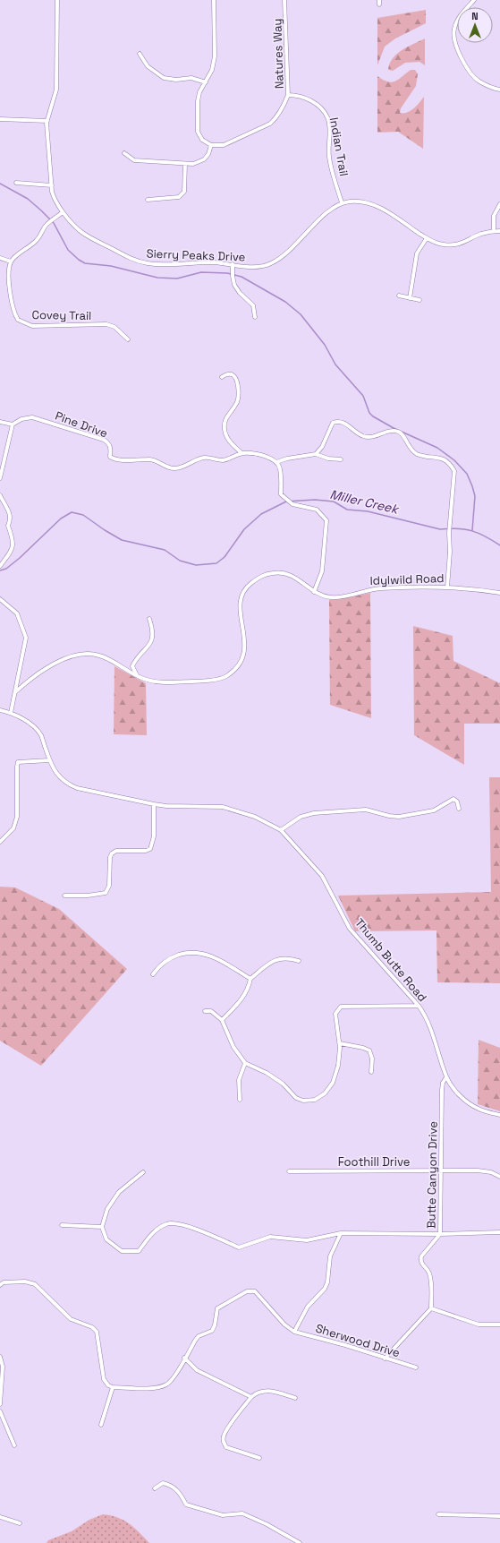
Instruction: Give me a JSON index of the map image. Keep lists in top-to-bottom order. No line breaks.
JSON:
{"streets":{"street":["Natures Way","Indian Trail","Sierry Peaks Drive","Covey Trail","Pine Drive","Idylwild Road","Thumb Butte Road","Foothill Drive","Butte Canyon Drive","Sherwood Drive"]},"crossings":[["Natures Way","Indian Trail"],["Indian Trail","Sierry Peaks Drive"],["Thumb Butte Road","Butte Canyon Drive"],["Foothill Drive","Butte Canyon Drive"]],"water":["Miller Creek"],"north":"top"}
